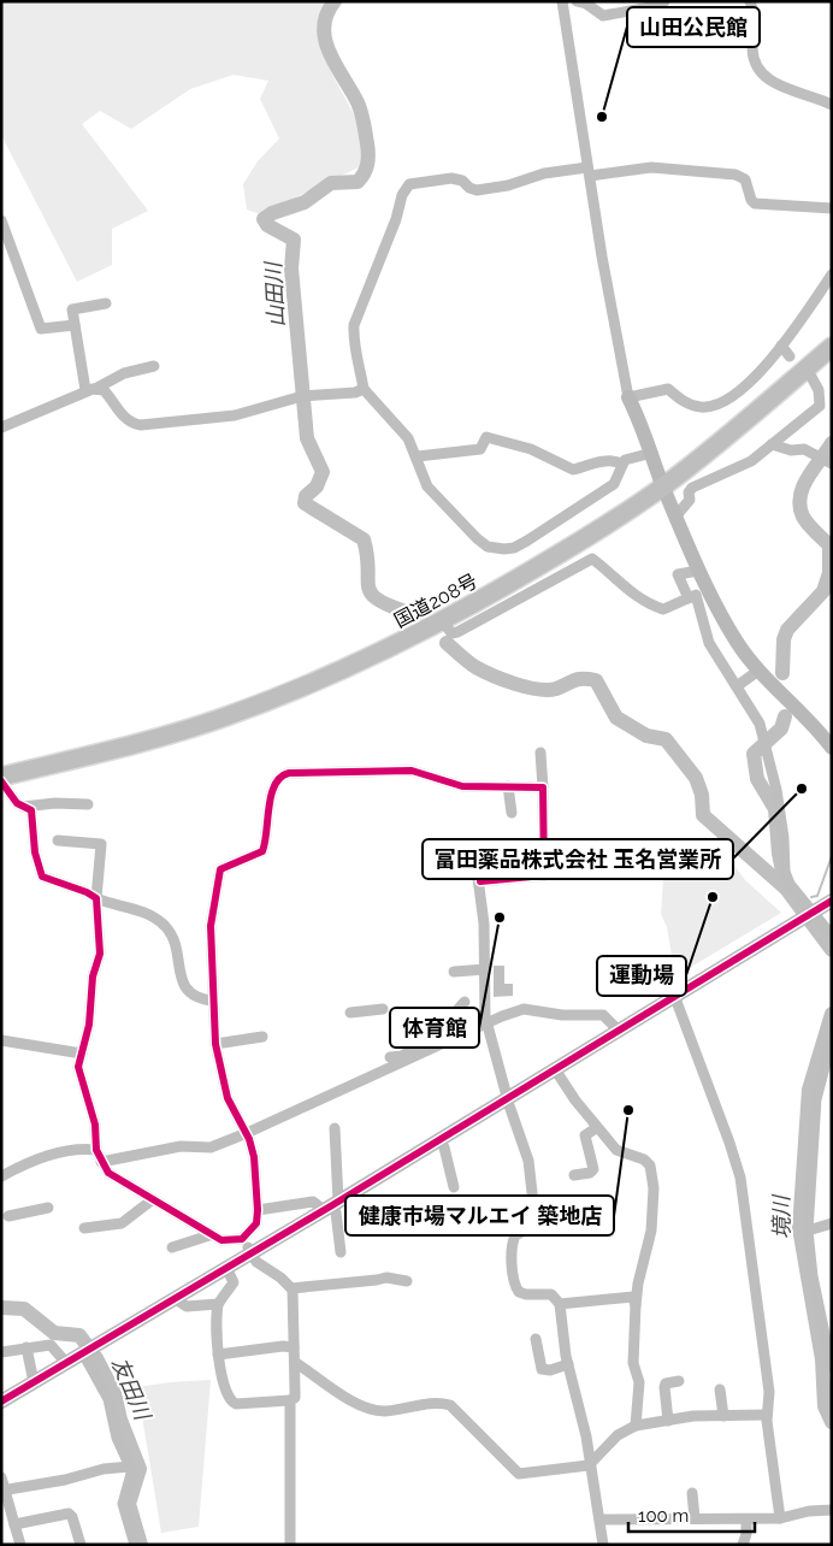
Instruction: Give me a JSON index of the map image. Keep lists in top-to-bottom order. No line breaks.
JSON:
{"streets":{"highway":["国道208号"]},"water":["山田川","境川","友田川"],"places":["山田公民館","富田薬品株式会社 玉名営業所","運動場","体育館","健康市場マルエイ 築地店"],"scale_bar":"100 m"}
